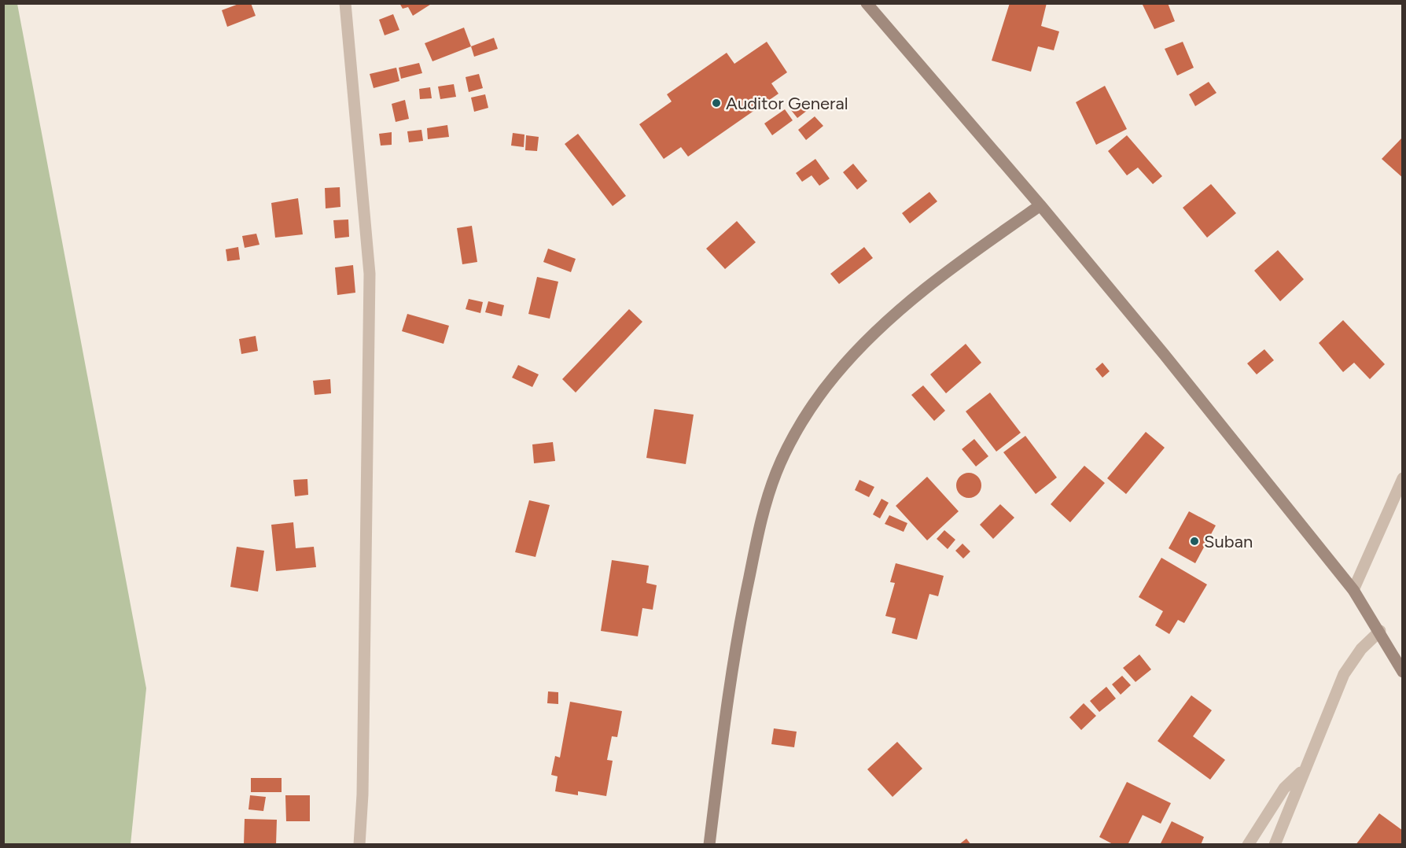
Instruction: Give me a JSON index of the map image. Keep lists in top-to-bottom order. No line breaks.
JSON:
{"places":["Auditor General","Suban"]}
